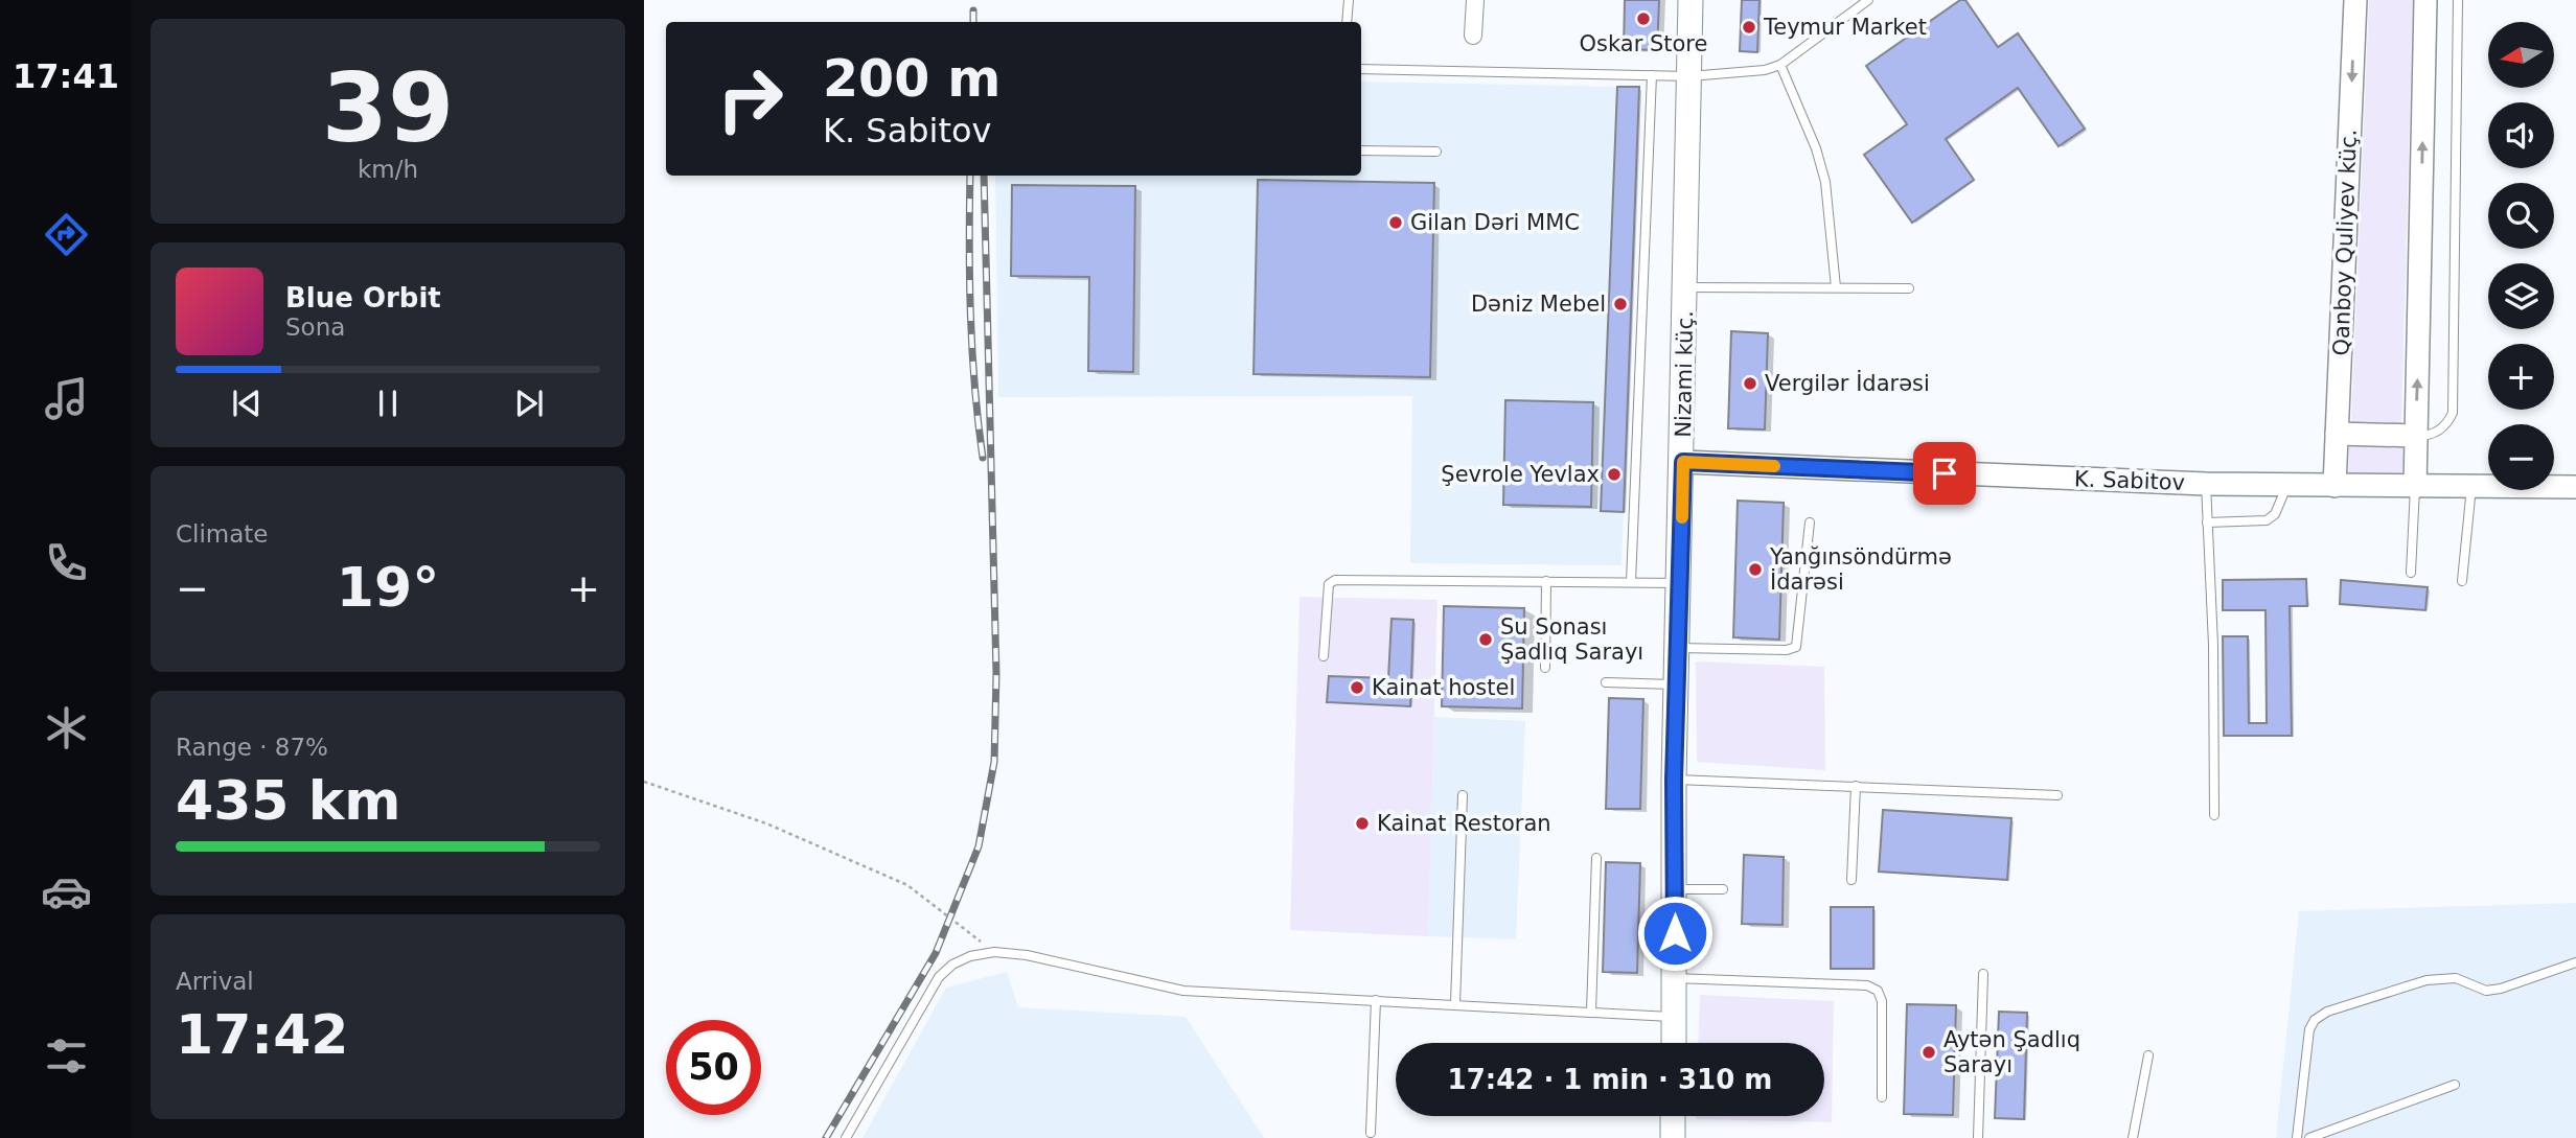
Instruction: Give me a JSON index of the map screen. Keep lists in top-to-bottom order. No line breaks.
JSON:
{"streets":{"main road":["Nizami küç."],"street":["Qanboy Quliyev küç.","K. Sabitov"]},"crossings":[["Qanboy Quliyev küç.","K. Sabitov"],["Nizami küç.","K. Sabitov"]],"places":["Oskar Store","Teymur Market","Gilan Dəri MMC","Dəniz Mebel","Vergilər İdarəsi","Şevrole Yevlax","Yanğınsöndürmə İdarəsi","Su Sonası Şadlıq Sarayı","Kainat hostel","Kainat Restoran","Aytən Şadlıq Sarayı"],"north":"left","page":{"tabs":"17:41","tile":[["39","km/h"],"Climate",["Range · 87%","435 km"],["Arrival","17:42"]],"map_buttons":["+","−"],"turn":["200 m","K. Sabitov"],"song":["Blue Orbit","Sona"],"heat":["−","19°","+"],"limit":"50","trip":"17:42 · 1 min · 310 m"}}
